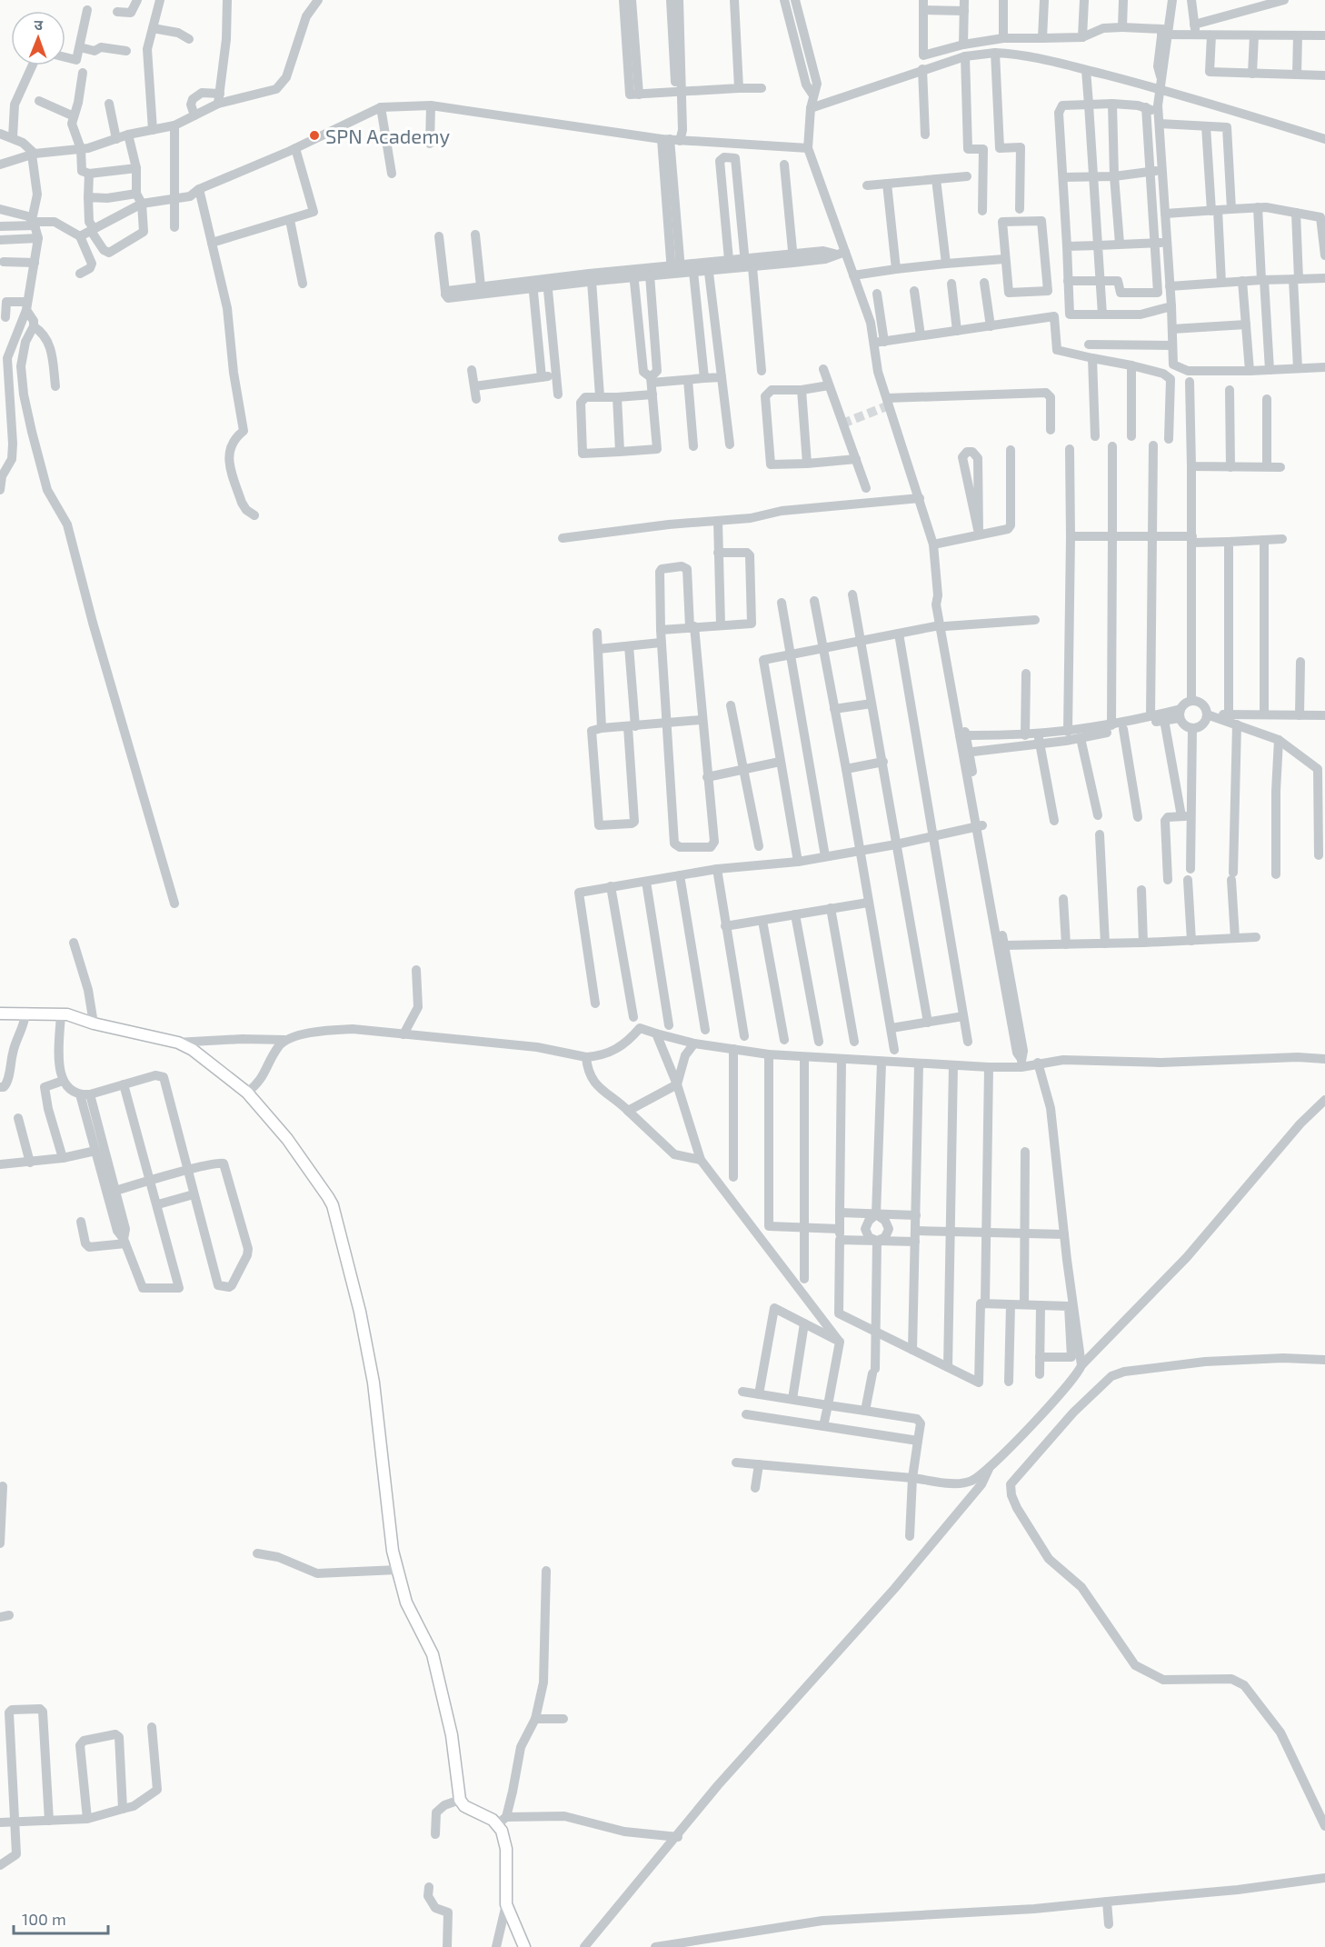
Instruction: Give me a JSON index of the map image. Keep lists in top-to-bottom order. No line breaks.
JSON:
{"places":["SPN Academy"],"scale_bar":"100 m","north":"top"}
